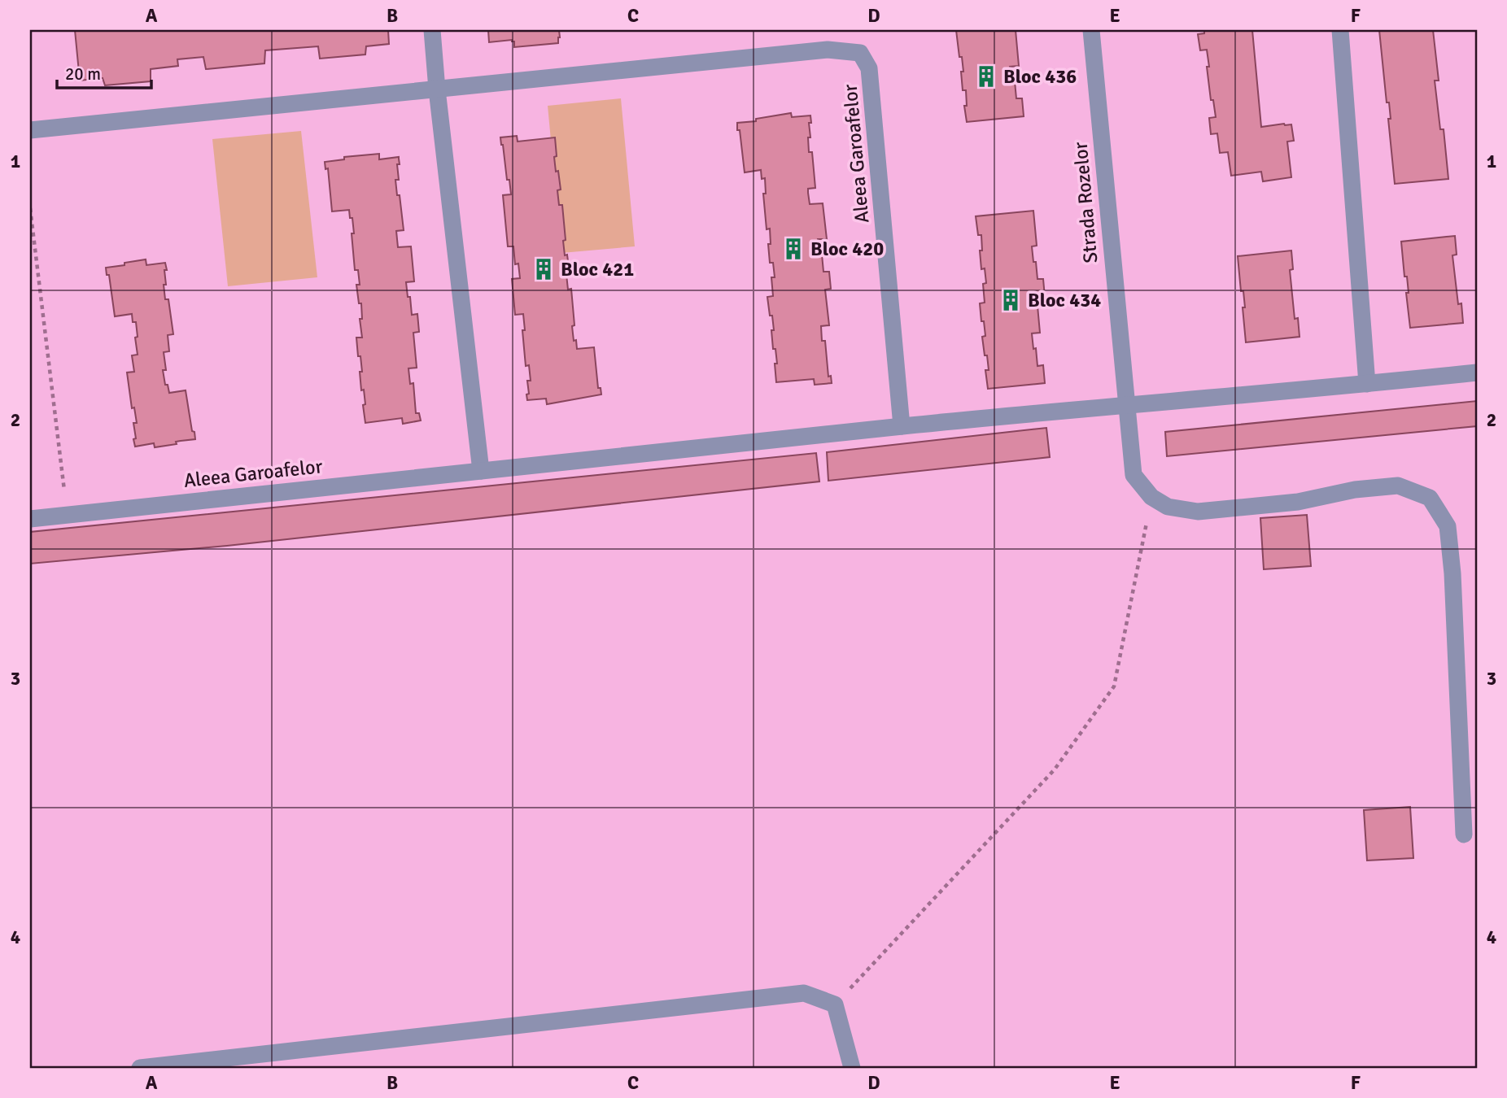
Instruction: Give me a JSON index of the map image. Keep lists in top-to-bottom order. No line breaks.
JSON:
{"streets":{"street":["Aleea Garoafelor","Strada Rozelor"]},"places":{"building":["Bloc 436","Bloc 420","Bloc 421","Bloc 434"]},"scale_bar":"20 m","grid":{"columns":["A","B","C","D","E","F"],"rows":["1","2","3","4"]}}
